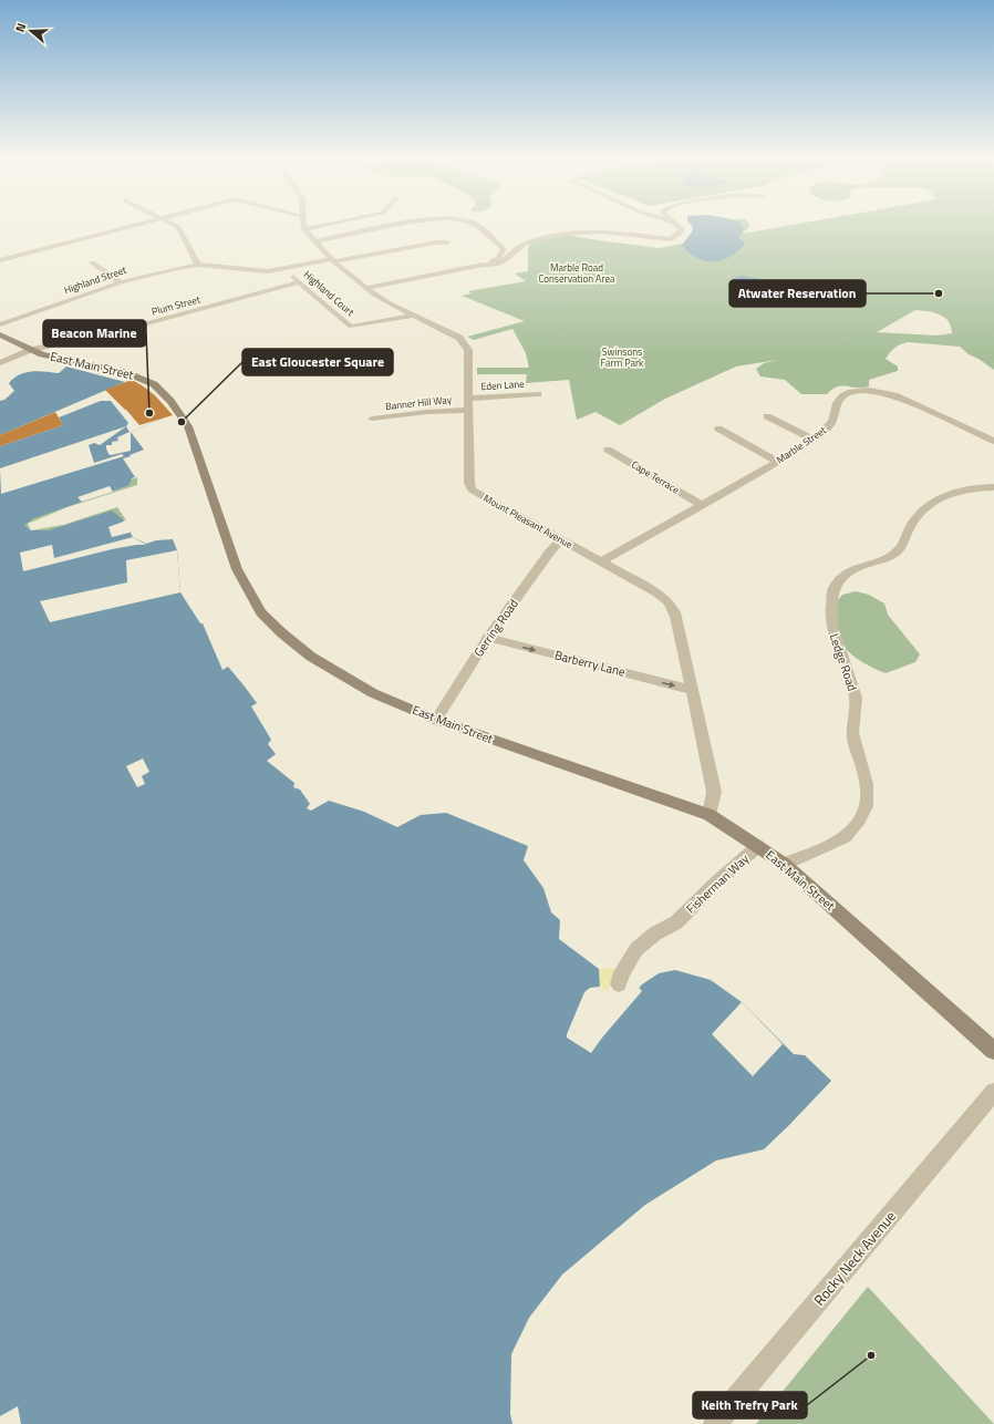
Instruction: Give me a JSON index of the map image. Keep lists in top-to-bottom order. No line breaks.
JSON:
{"streets":{"main road":["East Main Street"],"street":["Highland Street","Highland Court","Plum Street","Eden Lane","Banner Hill Way","Marble Street","Cape Terrace","Mount Pleasant Avenue","Gerring Road","Ledge Road","Barberry Lane","Fisherman Way","Rocky Neck Avenue"]},"crossings":[["Highland Street","Highland Court"],["Highland Street","Mount Pleasant Avenue"],["Highland Court","Plum Street"],["Highland Court","Mount Pleasant Avenue"],["Plum Street","East Main Street"],["East Main Street","Mount Pleasant Avenue"],["East Main Street","Gerring Road"],["East Main Street","Ledge Road"],["East Main Street","Fisherman Way"],["Eden Lane","Mount Pleasant Avenue"],["Banner Hill Way","Mount Pleasant Avenue"],["Marble Street","Cape Terrace"],["Marble Street","Mount Pleasant Avenue"],["Mount Pleasant Avenue","Gerring Road"],["Mount Pleasant Avenue","Barberry Lane"],["Gerring Road","Barberry Lane"]],"one_way":["Barberry Lane"],"parks":["Marble Road Conservation Area","Swinsons Farm Park"],"places":["Atwater Reservation","Beacon Marine","East Gloucester Square","Keith Trefry Park"],"north":"left"}
